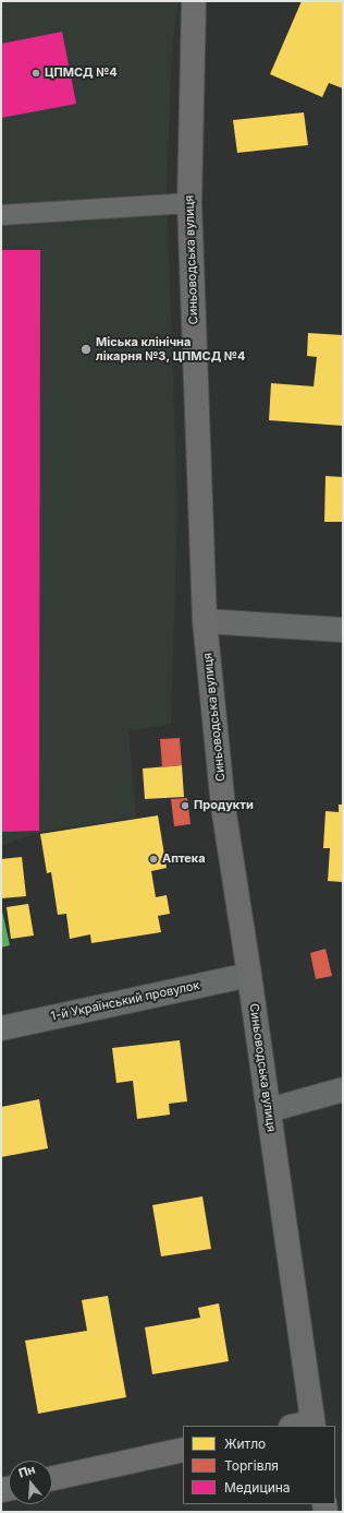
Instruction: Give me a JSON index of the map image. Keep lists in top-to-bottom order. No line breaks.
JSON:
{"streets":{"street":["Синьоводська вулиця","1-й Український провулок"]},"crossings":[["Синьоводська вулиця","1-й Український провулок"]],"places":["ЦПМСД №4","Міська клінічна лікарня №3, ЦПМСД №4","Продукти","Аптека"],"legend":["Житло","Торгівля","Медицина"],"north":"top"}
